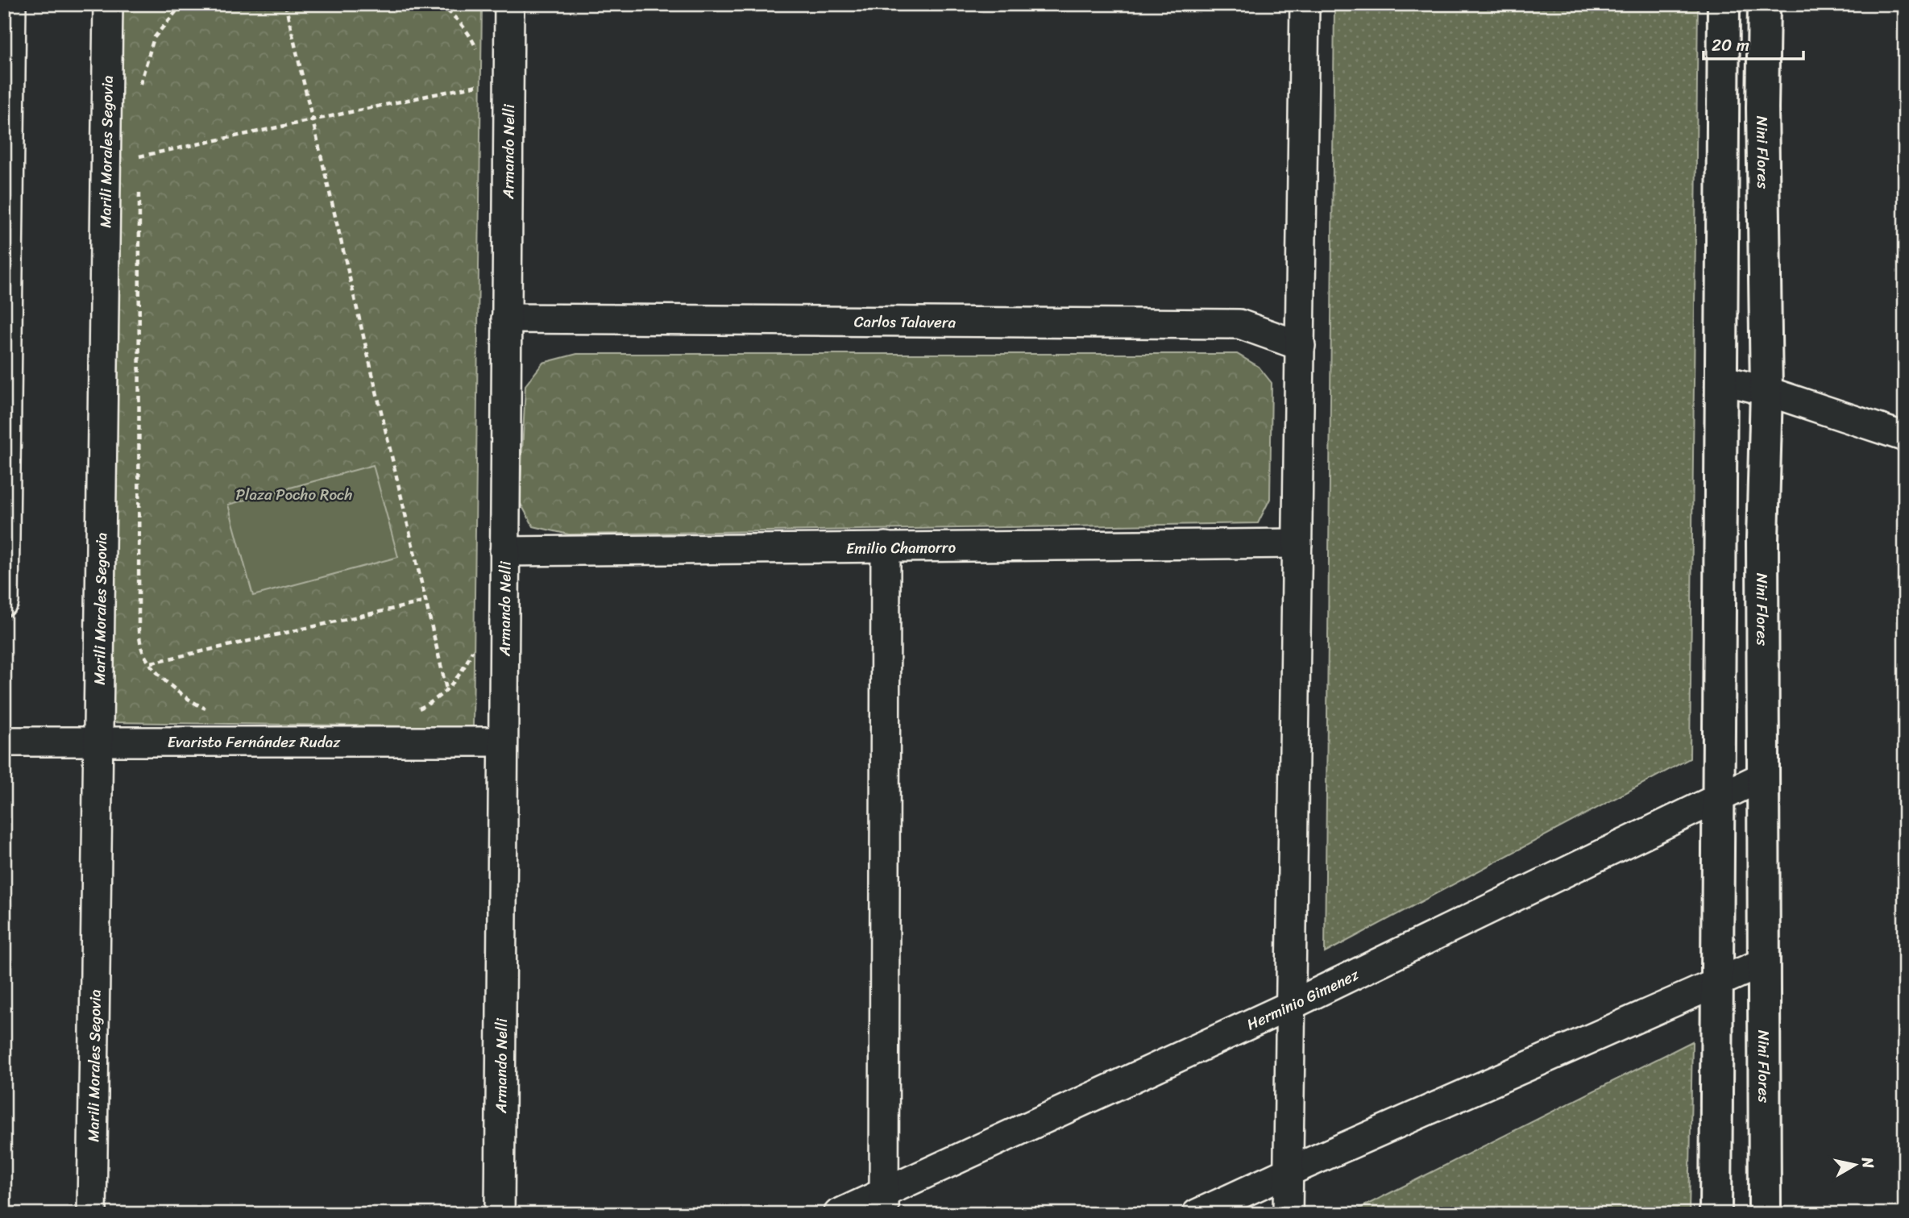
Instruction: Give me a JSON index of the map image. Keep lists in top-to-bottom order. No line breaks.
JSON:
{"streets":{"main road":["Nini Flores"],"street":["Marili Morales Segovia","Armando Nelli","Carlos Talavera","Emilio Chamorro","Evaristo Fernández Rudaz","Herminio Gimenez"]},"crossings":[["Marili Morales Segovia","Evaristo Fernández Rudaz"],["Armando Nelli","Carlos Talavera"],["Armando Nelli","Emilio Chamorro"],["Armando Nelli","Evaristo Fernández Rudaz"],["Nini Flores","Herminio Gimenez"]],"parks":["Plaza Pocho Roch"],"scale_bar":"20 m","north":"right"}
